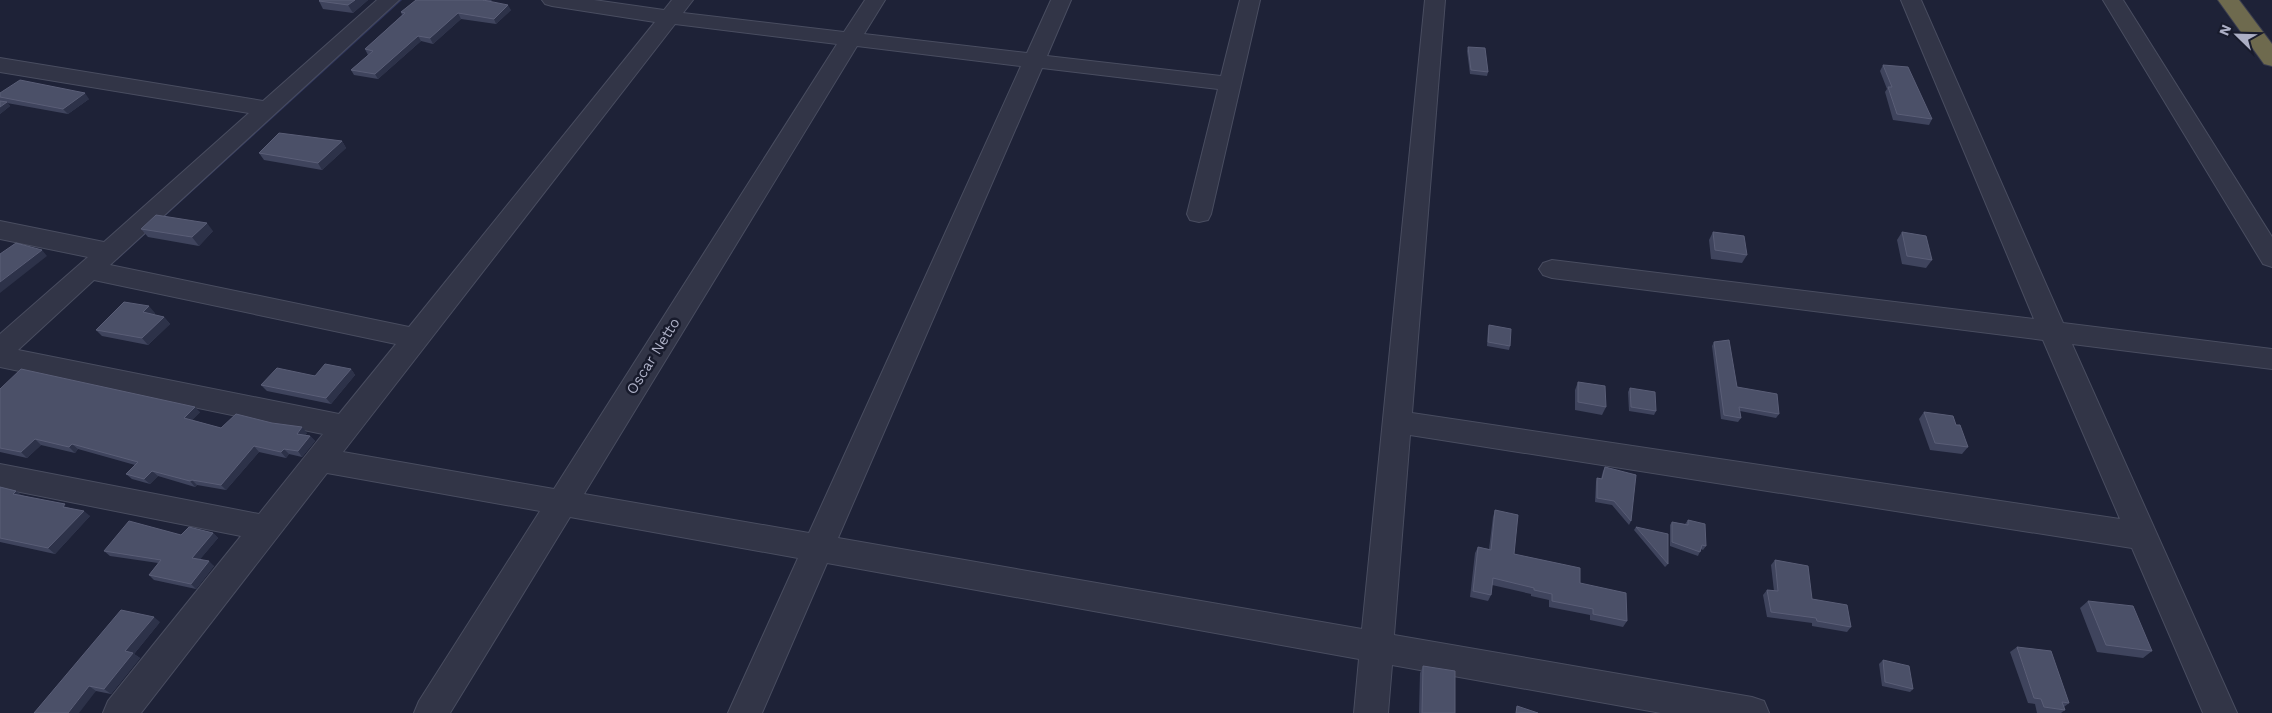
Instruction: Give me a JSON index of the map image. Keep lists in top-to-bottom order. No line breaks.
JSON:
{"streets":{"street":["Oscar Netto"]},"north":"top left"}
